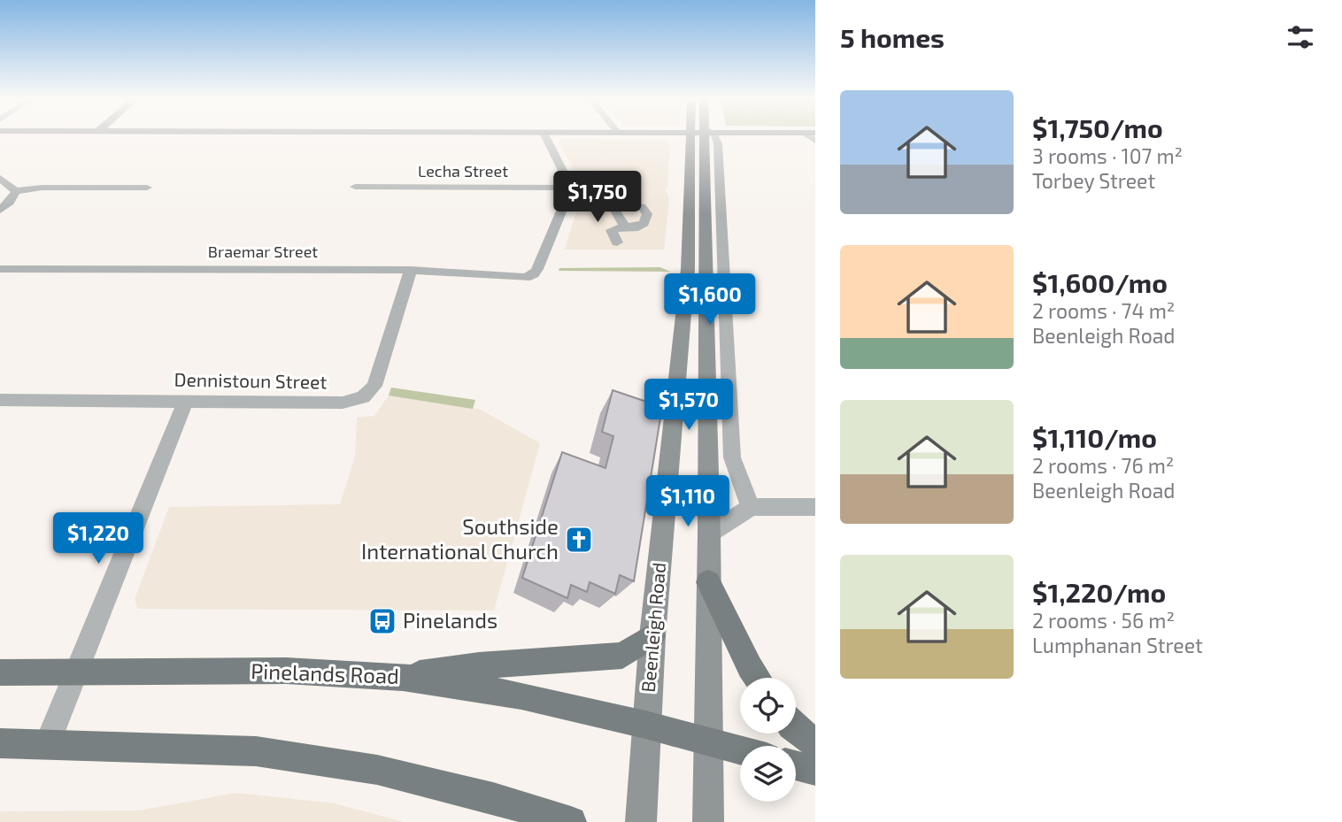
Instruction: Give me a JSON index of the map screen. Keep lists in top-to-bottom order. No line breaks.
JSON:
{"streets":{"main road":["Beenleigh Road","Pinelands Road"],"street":["Lecha Street","Braemar Street","Dennistoun Street"]},"crossings":[["Braemar Street","Dennistoun Street"],["Beenleigh Road","Pinelands Road"]],"places":{"church":["Southside International Church"],"bus stop":["Pinelands"]},"page":{"heading":"5 homes","list":[{"name":"$1,750/mo","note":"3 rooms · 107 m² · Torbey Street"},{"name":"$1,600/mo","note":"2 rooms · 74 m² · Beenleigh Road"},{"name":"$1,110/mo","note":"2 rooms · 76 m² · Beenleigh Road"},{"name":"$1,220/mo","note":"2 rooms · 56 m² · Lumphanan Street"}],"price":["$1,750","$1,600","$1,570","$1,110","$1,220"]}}
